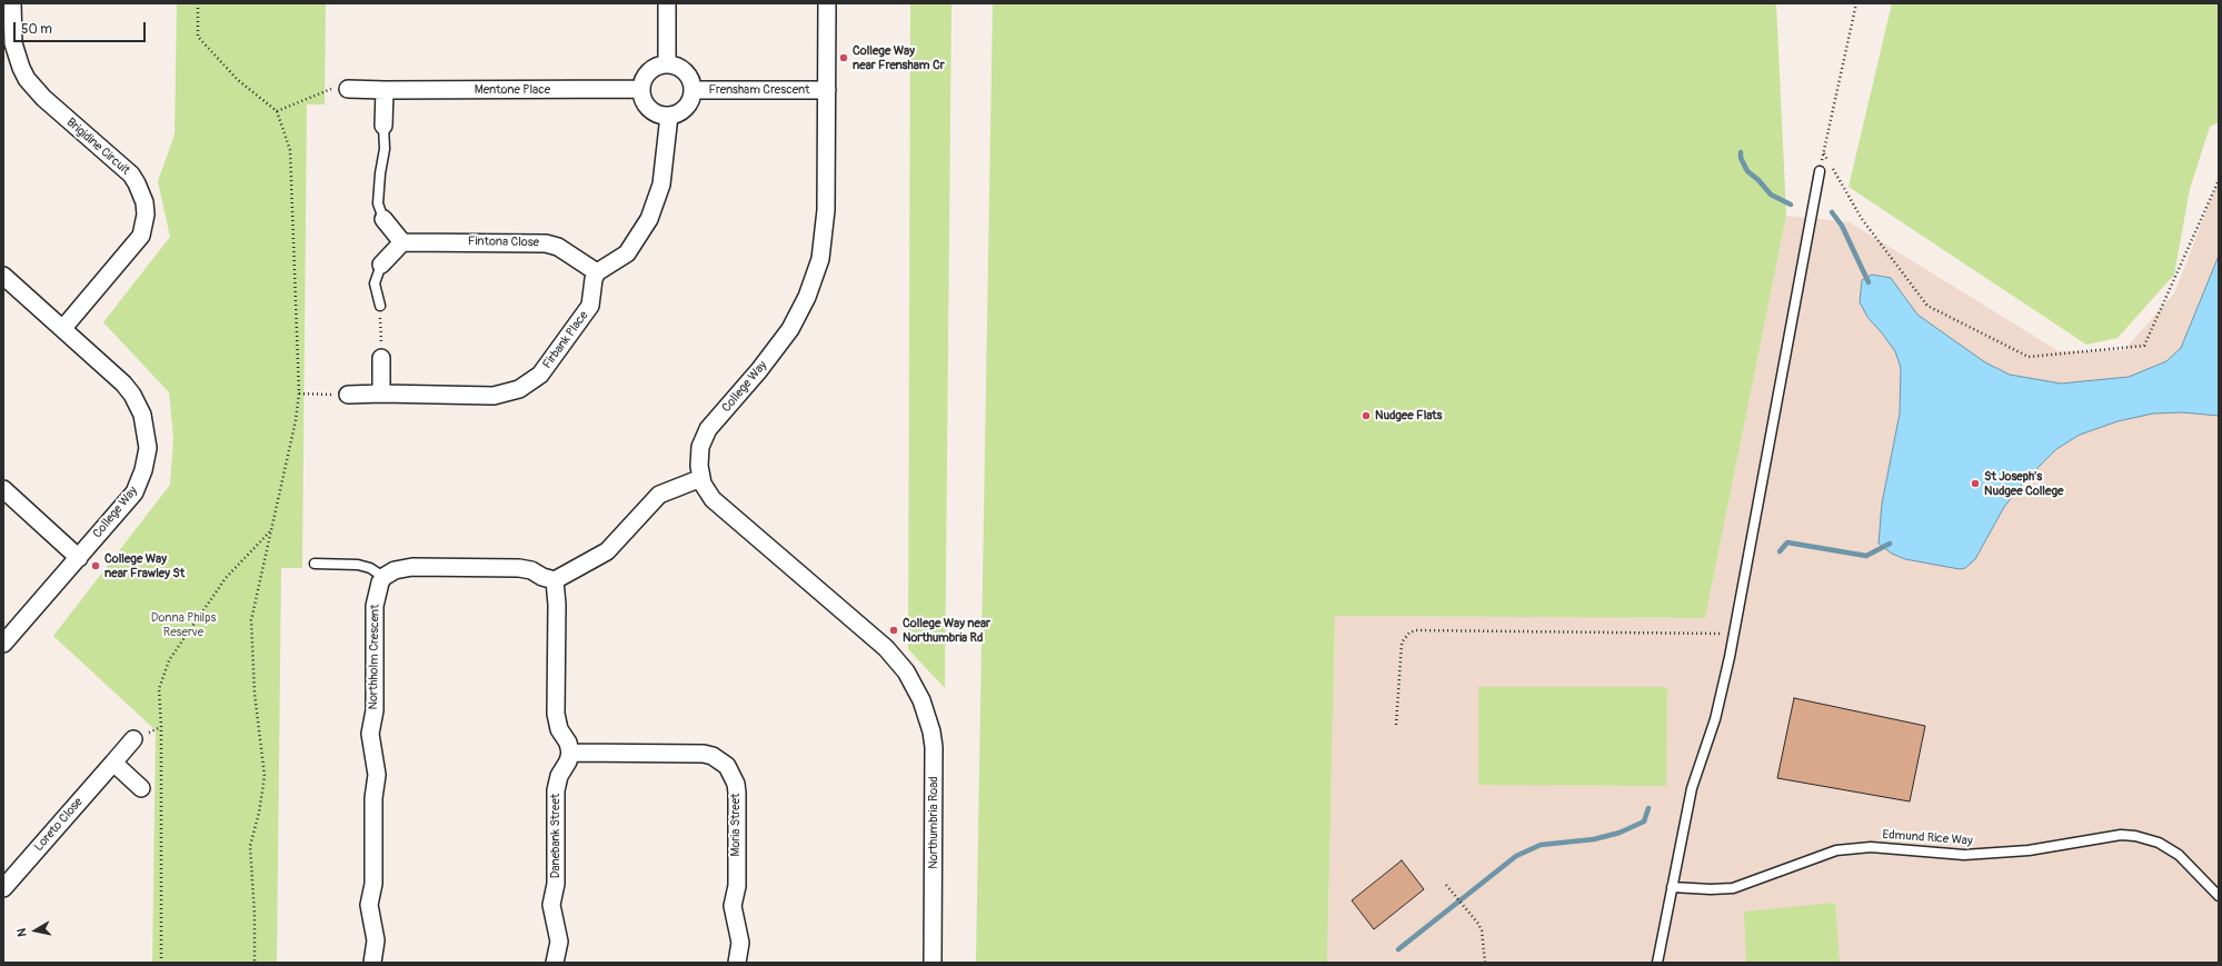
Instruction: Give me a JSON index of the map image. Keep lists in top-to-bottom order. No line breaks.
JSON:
{"streets":{"street":["Mentone Place","Frensham Crescent","Brigidine Circuit","Fintona Close","Firbank Place","College Way","Northholm Crescent","Northumbria Road","Loreto Close","Moria Street","Danebank Street"],"lane":["Edmund Rice Way"]},"crossings":[["Mentone Place","Frensham Crescent"],["Frensham Crescent","College Way"],["Brigidine Circuit","College Way"],["Fintona Close","Firbank Place"],["College Way","Northumbria Road"],["Moria Street","Danebank Street"]],"parks":["Donna Philps Reserve"],"places":["College Way near Frensham Cr","Nudgee Flats","St Joseph's Nudgee College","College Way near Frawley St","College Way near Northumbria Rd"],"scale_bar":"50 m","north":"left"}
